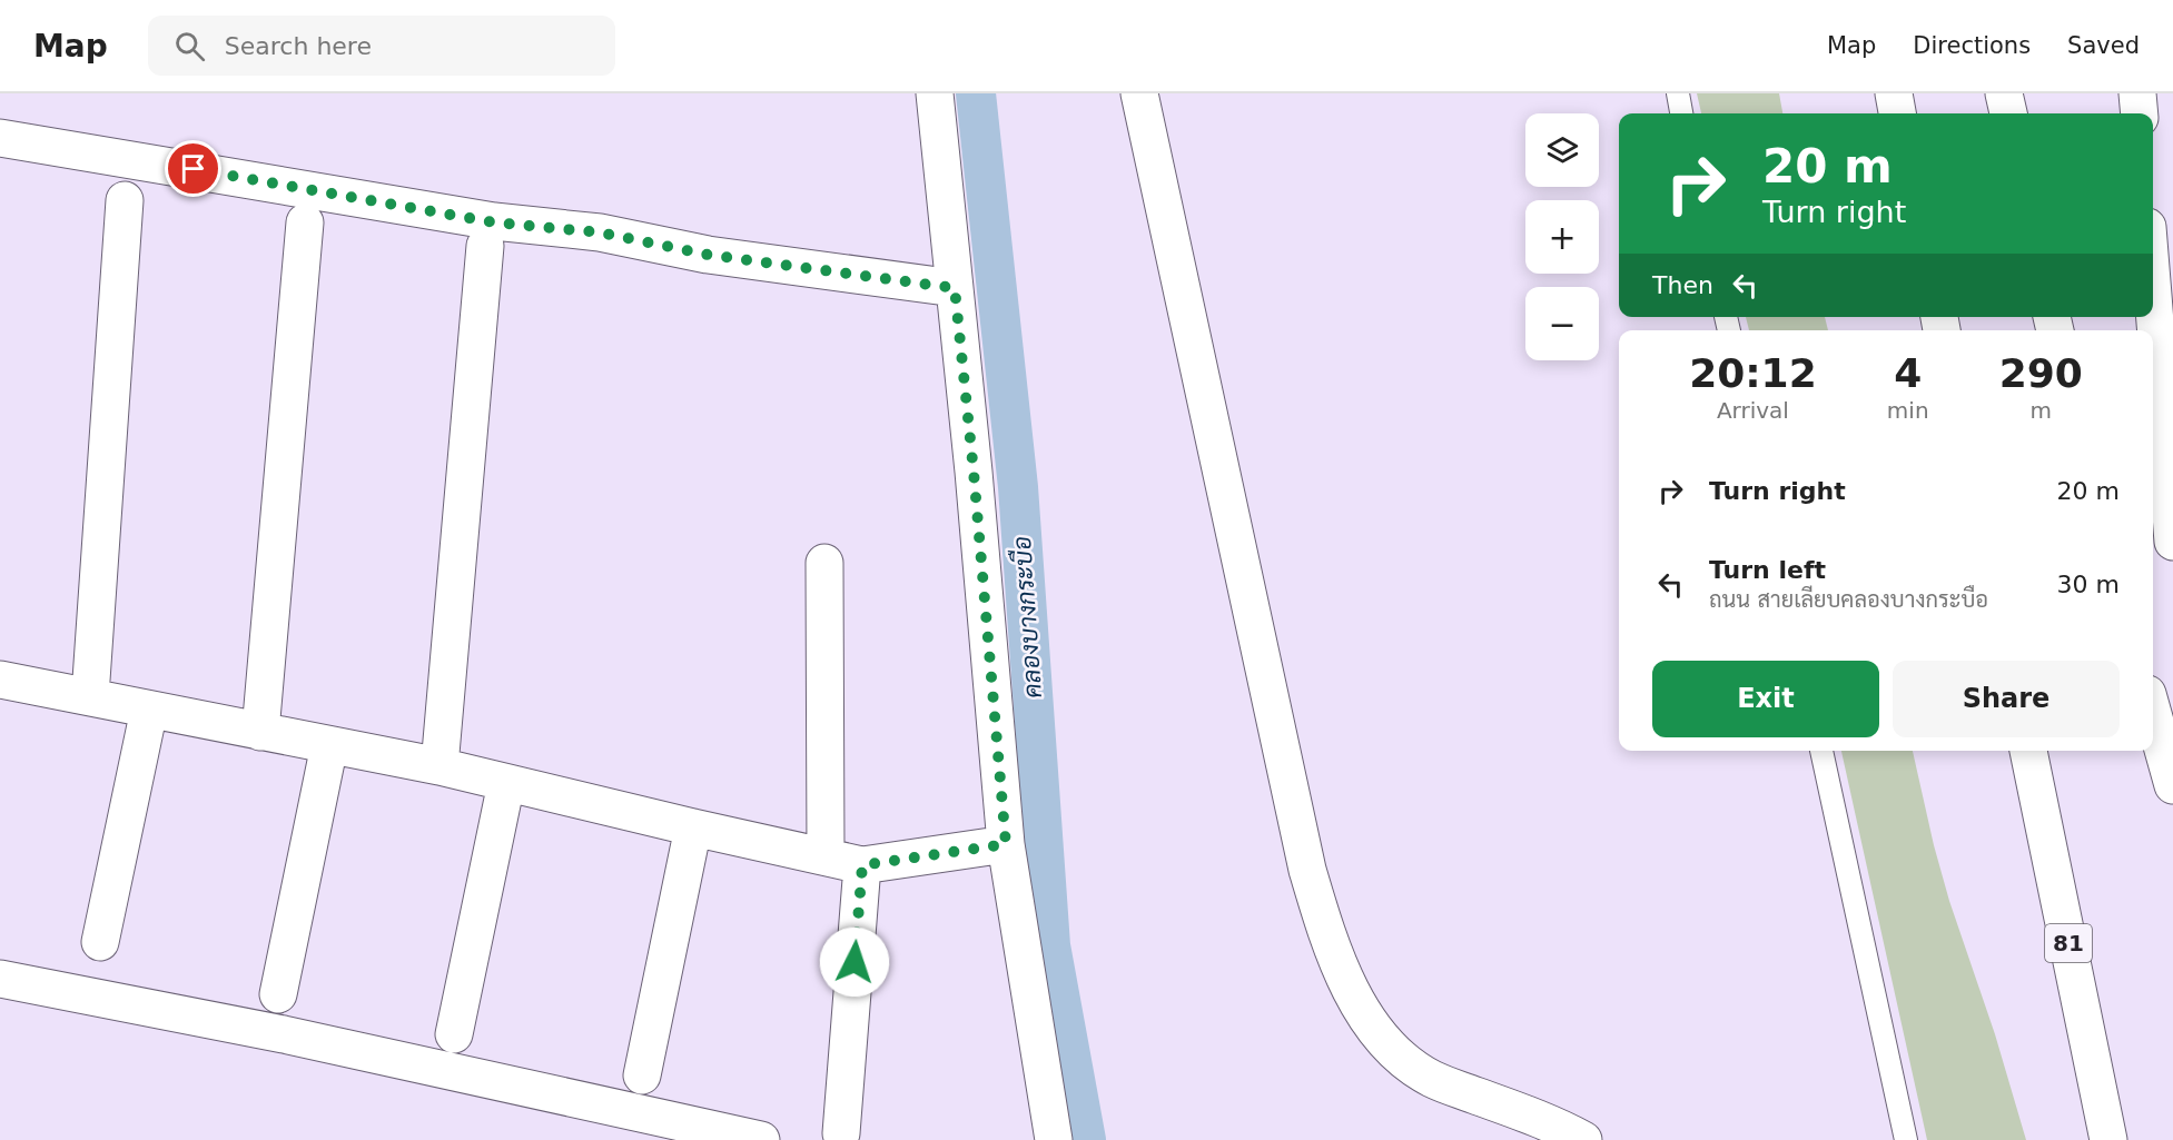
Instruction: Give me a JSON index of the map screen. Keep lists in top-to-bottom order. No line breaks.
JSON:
{"streets":{"main road":["81"]},"water":["คลองบางกระบือ"],"page":{"header":"Map","search":"Search here","nav":["Map","Directions","Saved"],"map_buttons":["+","−"],"turn":["20 m","Turn right"],"then":"Then","eta":["20:12","Arrival","4","min","290","m"],"list":[{"name":"Turn right","value":"20 m"},{"name":"Turn left","note":"ถนน สายเลียบคลองบางกระบือ","value":"30 m"}],"buttons":["Exit","Share"]}}
